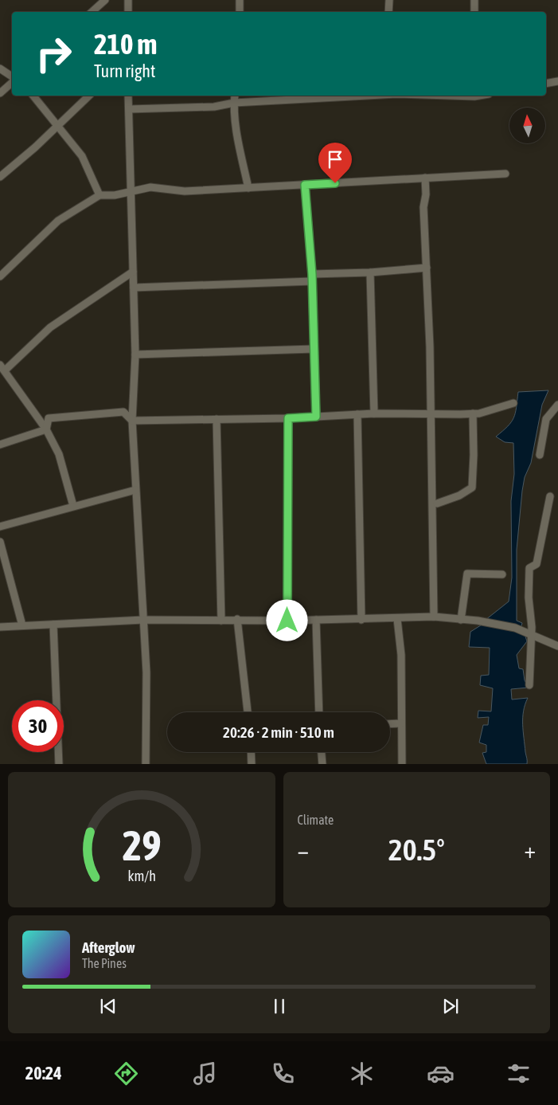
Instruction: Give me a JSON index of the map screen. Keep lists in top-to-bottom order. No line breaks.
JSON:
{"north":"top","page":{"turn":["210 m","Turn right"],"limit":"30","trip":"20:26 · 2 min · 510 m","tile":"Climate","heat":["−","20.5°","+"],"song":["Afterglow","The Pines"],"tabs":"20:24","gauge":["29","km/h"]}}
